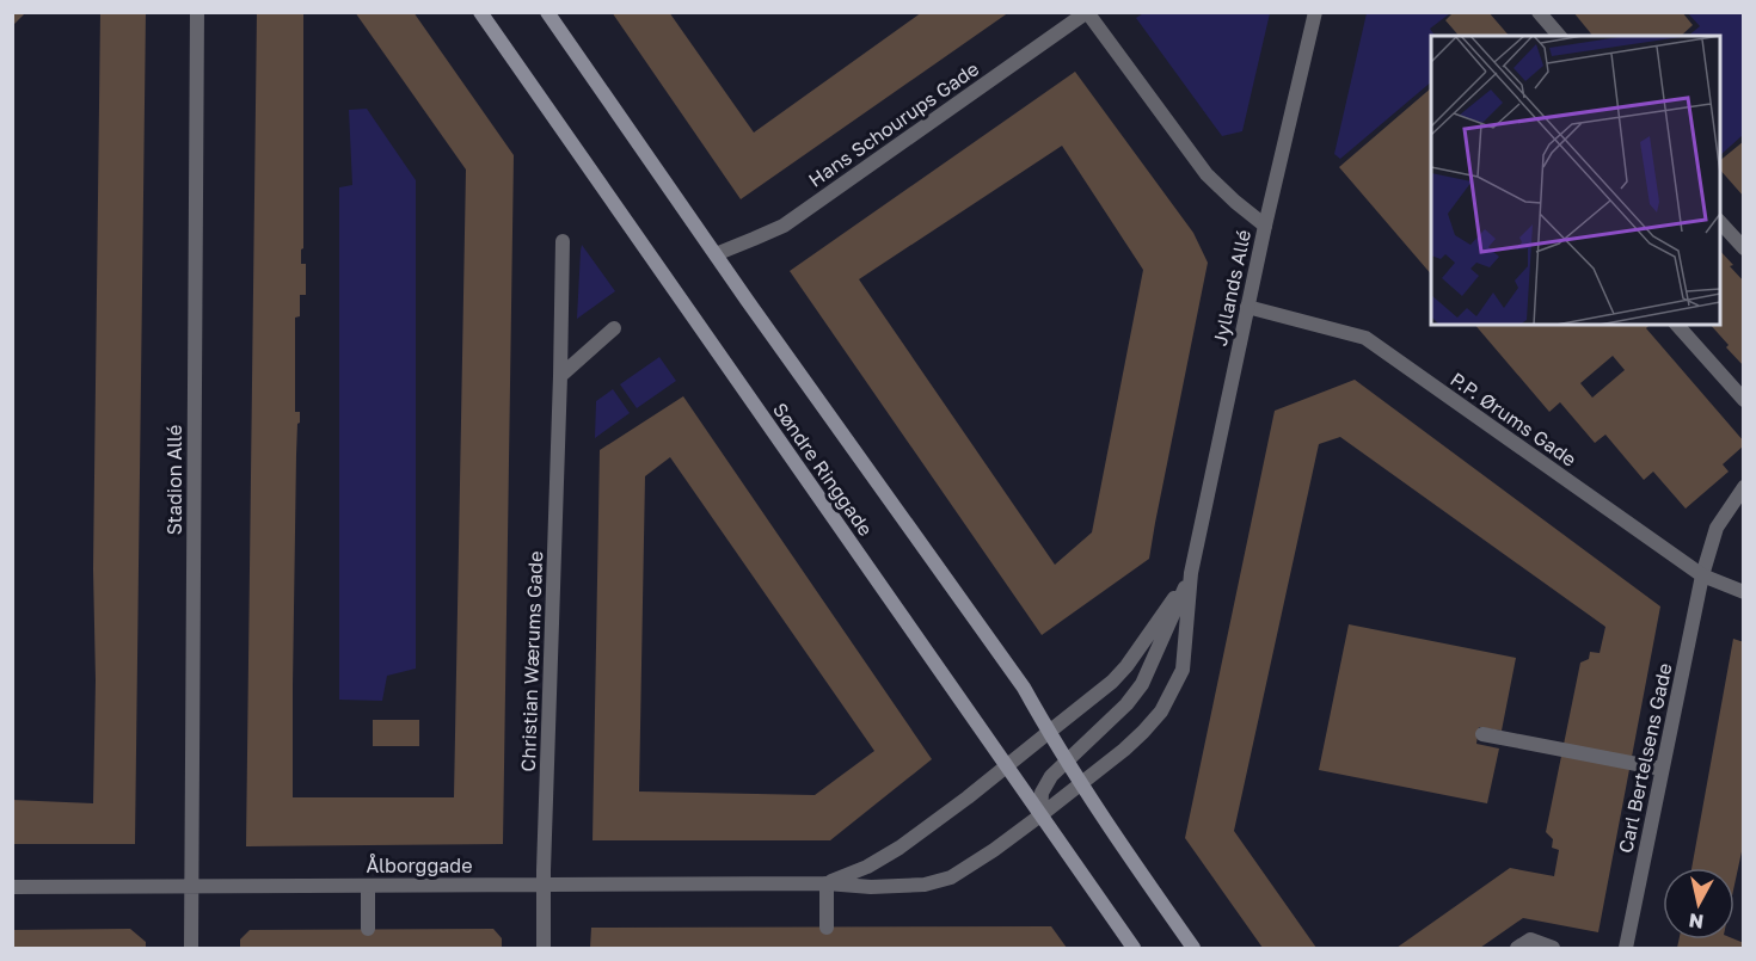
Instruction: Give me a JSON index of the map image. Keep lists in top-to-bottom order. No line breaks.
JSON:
{"streets":{"main road":["Søndre Ringgade"],"street":["Hans Schourups Gade","Jyllands Allé","P.P. Ørums Gade","Stadion Allé","Christian Wærums Gade","Carl Bertelsens Gade","Ålborggade"]},"crossings":[["Hans Schourups Gade","Søndre Ringgade"],["Jyllands Allé","P.P. Ørums Gade"],["Jyllands Allé","Søndre Ringgade"],["Jyllands Allé","Ålborggade"],["P.P. Ørums Gade","Carl Bertelsens Gade"],["Søndre Ringgade","Ålborggade"],["Stadion Allé","Ålborggade"],["Christian Wærums Gade","Ålborggade"]],"north":"bottom"}
